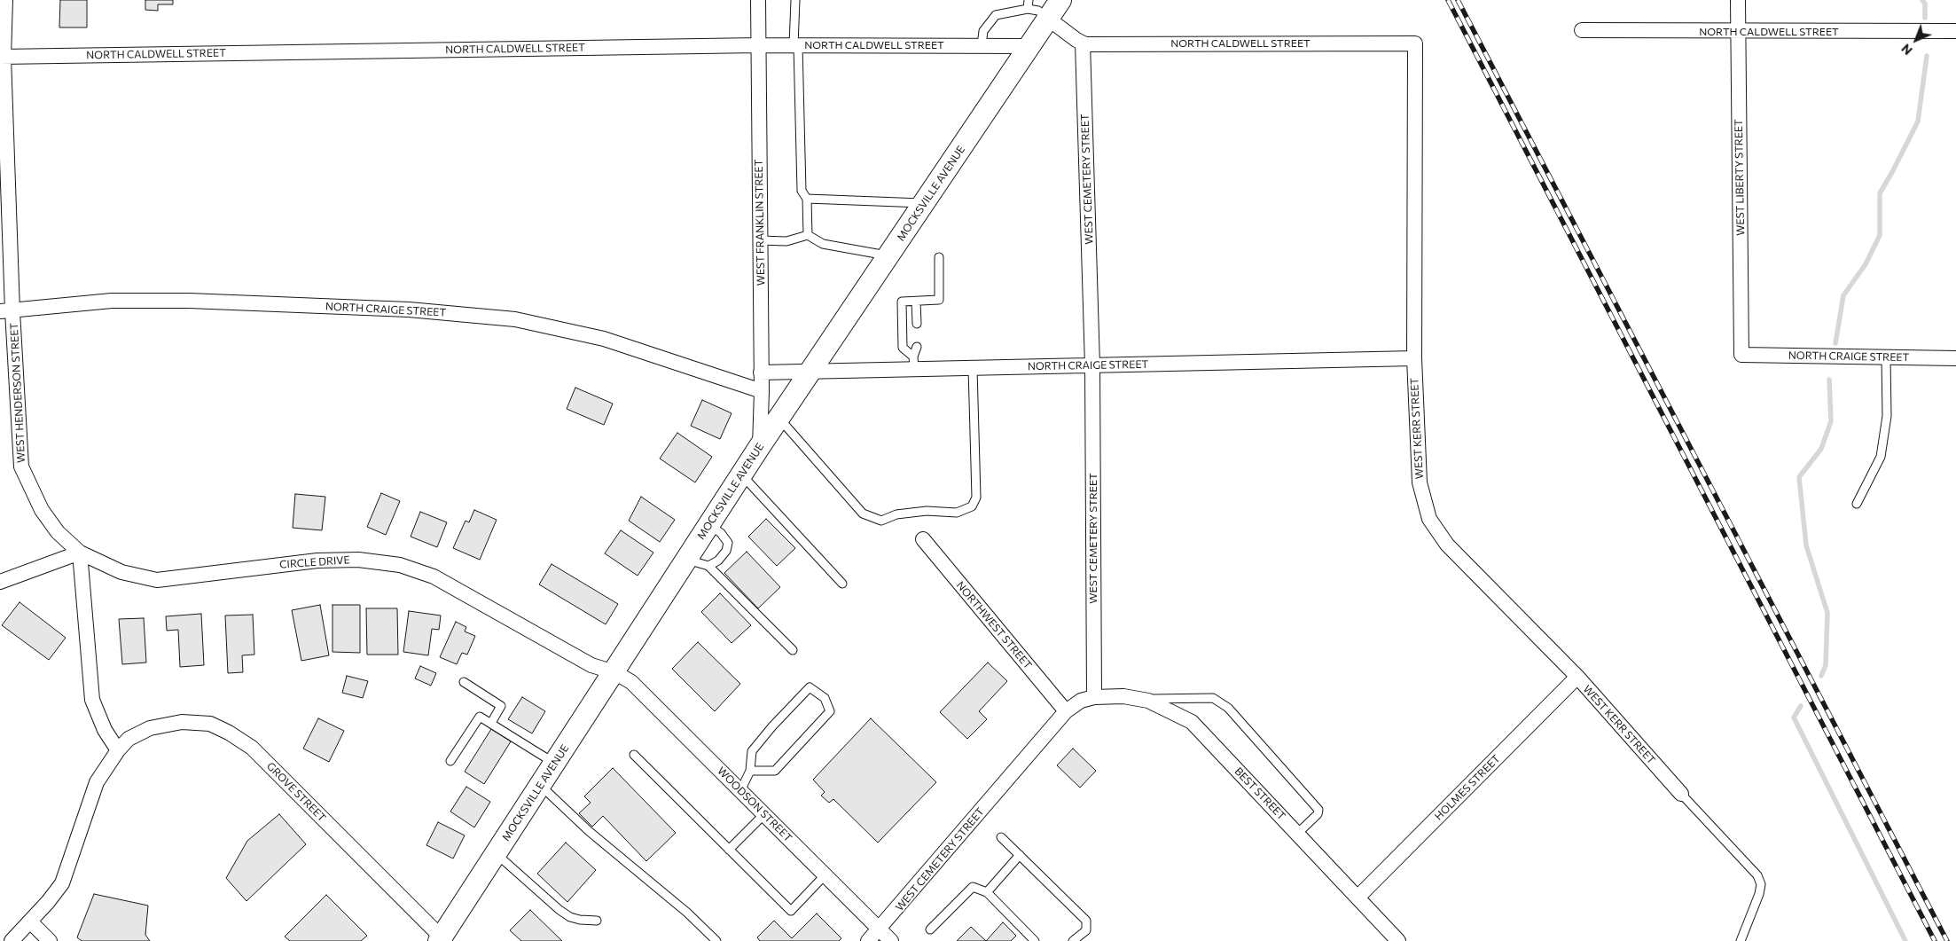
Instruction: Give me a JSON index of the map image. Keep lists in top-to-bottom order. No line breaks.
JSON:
{"streets":{"street":["NORTH CALDWELL STREET","WEST LIBERTY STREET","WEST CEMETERY STREET","MOCKSVILLE AVENUE","WEST FRANKLIN STREET","NORTH CRAIGE STREET","WEST HENDERSON STREET","WEST KERR STREET","CIRCLE DRIVE","NORTHWEST STREET","HOLMES STREET","GROVE STREET","BEST STREET","WOODSON STREET"]},"crossings":[["NORTH CALDWELL STREET","WEST LIBERTY STREET"],["NORTH CALDWELL STREET","WEST CEMETERY STREET"],["NORTH CALDWELL STREET","MOCKSVILLE AVENUE"],["NORTH CALDWELL STREET","WEST FRANKLIN STREET"],["NORTH CALDWELL STREET","WEST HENDERSON STREET"],["NORTH CALDWELL STREET","WEST KERR STREET"],["WEST LIBERTY STREET","NORTH CRAIGE STREET"],["WEST CEMETERY STREET","NORTH CRAIGE STREET"],["WEST CEMETERY STREET","NORTHWEST STREET"],["WEST CEMETERY STREET","BEST STREET"],["WEST CEMETERY STREET","WOODSON STREET"],["MOCKSVILLE AVENUE","WEST FRANKLIN STREET"],["MOCKSVILLE AVENUE","NORTH CRAIGE STREET"],["MOCKSVILLE AVENUE","CIRCLE DRIVE"],["MOCKSVILLE AVENUE","GROVE STREET"],["MOCKSVILLE AVENUE","WOODSON STREET"],["WEST FRANKLIN STREET","NORTH CRAIGE STREET"],["NORTH CRAIGE STREET","WEST HENDERSON STREET"],["NORTH CRAIGE STREET","WEST KERR STREET"],["WEST HENDERSON STREET","CIRCLE DRIVE"],["WEST KERR STREET","HOLMES STREET"],["CIRCLE DRIVE","WOODSON STREET"],["HOLMES STREET","BEST STREET"]],"north":"bottom left"}
